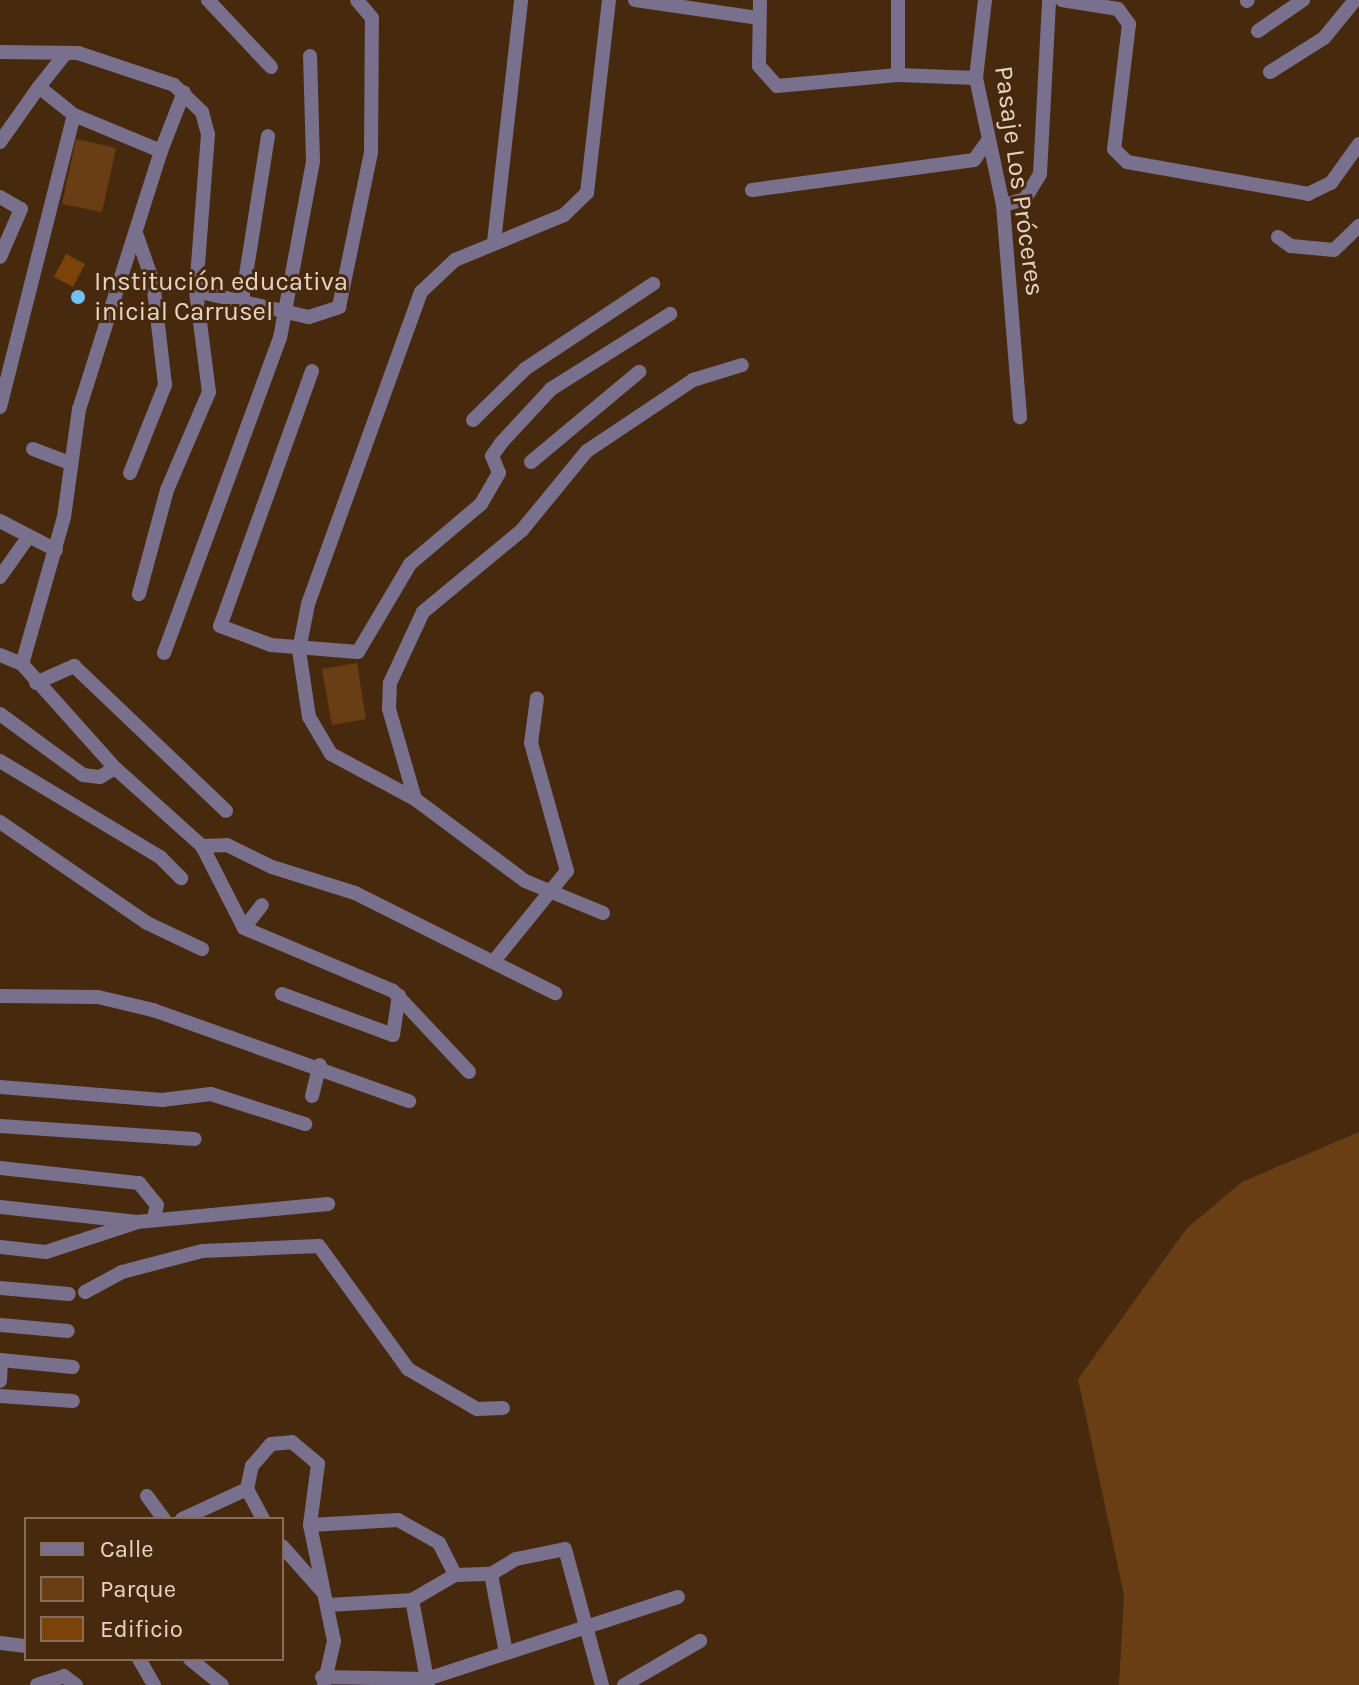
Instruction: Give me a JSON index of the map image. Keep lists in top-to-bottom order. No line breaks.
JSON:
{"streets":{"street":["Pasaje Los Próceres"]},"places":["Institución educativa inicial Carrusel"],"legend":["Calle","Parque","Edificio"]}
